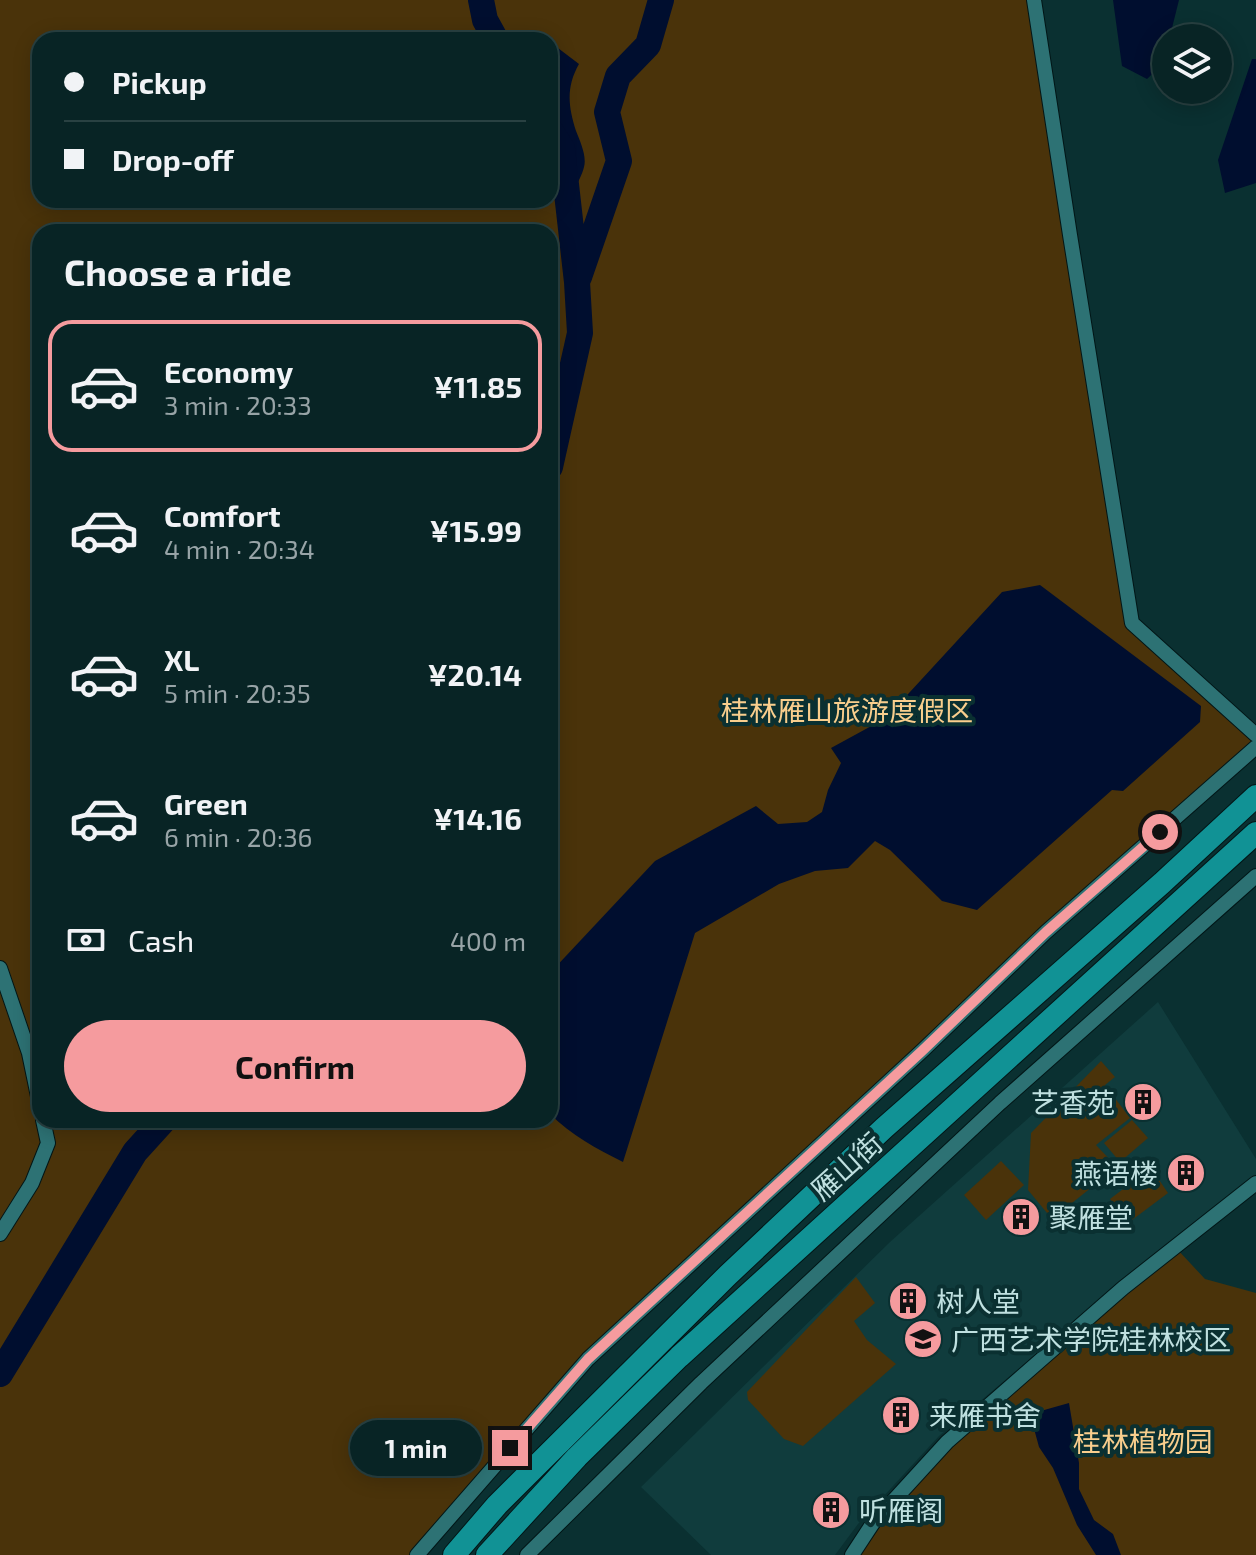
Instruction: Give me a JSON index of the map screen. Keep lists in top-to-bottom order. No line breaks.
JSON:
{"streets":{"highway":["雁山街"]},"parks":["桂林雁山旅游度假区","桂林植物园"],"places":{"building":["艺香苑","燕语楼","聚雁堂","树人堂","来雁书舍","听雁阁"],"school or university":["广西艺术学院桂林校区"]},"page":{"banner":["Pickup","Drop-off"],"heading":"Choose a ride","list":[{"name":"Economy","note":"3 min · 20:33","value":"¥11.85"},{"name":"Comfort","note":"4 min · 20:34","value":"¥15.99"},{"name":"XL","note":"5 min · 20:35","value":"¥20.14"},{"name":"Green","note":"6 min · 20:36","value":"¥14.16"}],"pay":["Cash","400 m"],"buttons":"Confirm","bubble":"1 min"}}
